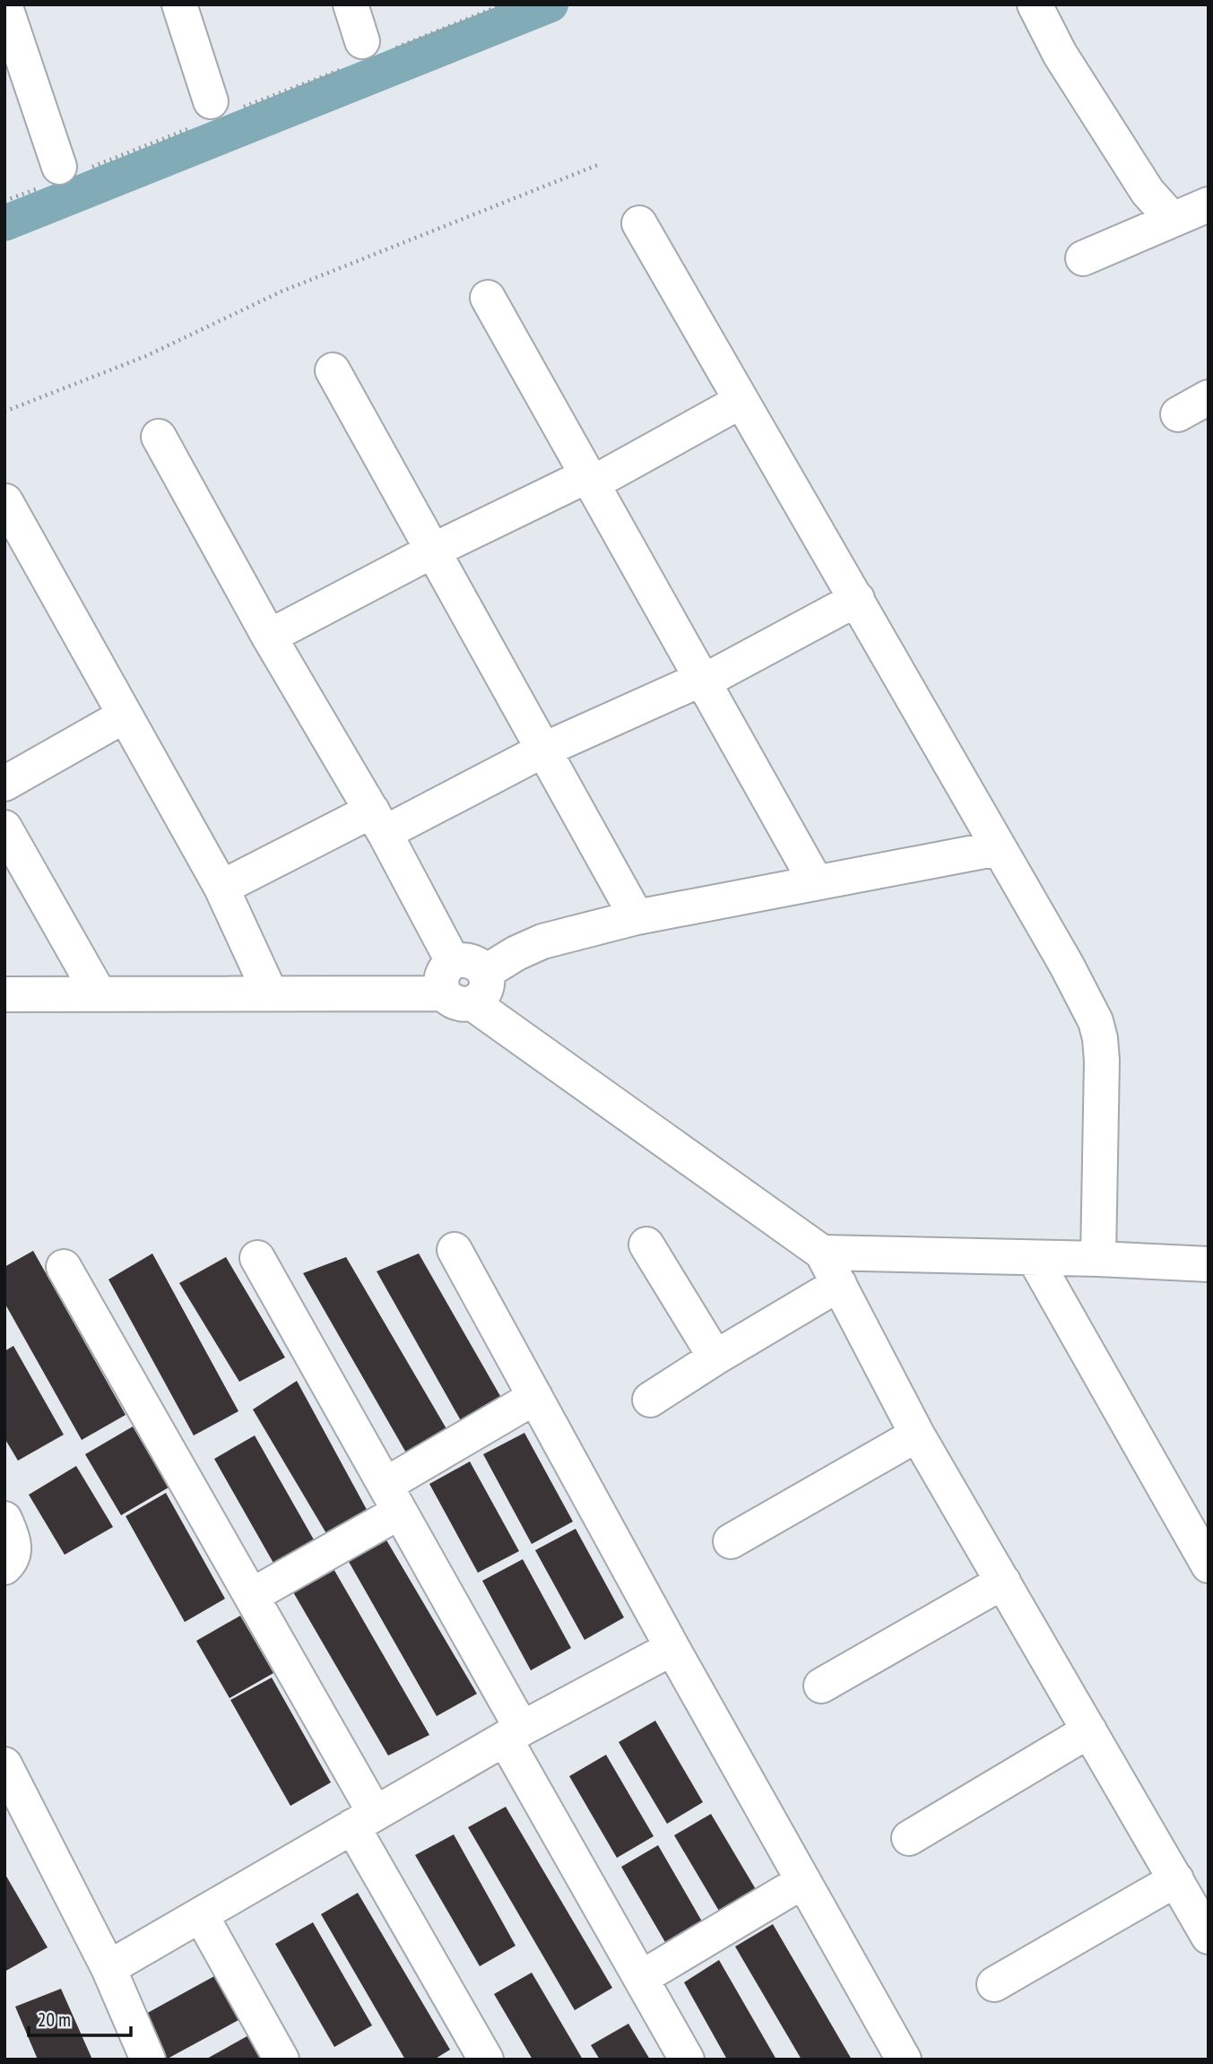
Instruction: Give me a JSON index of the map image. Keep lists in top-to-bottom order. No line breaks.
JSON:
{"scale_bar":"20 m"}
